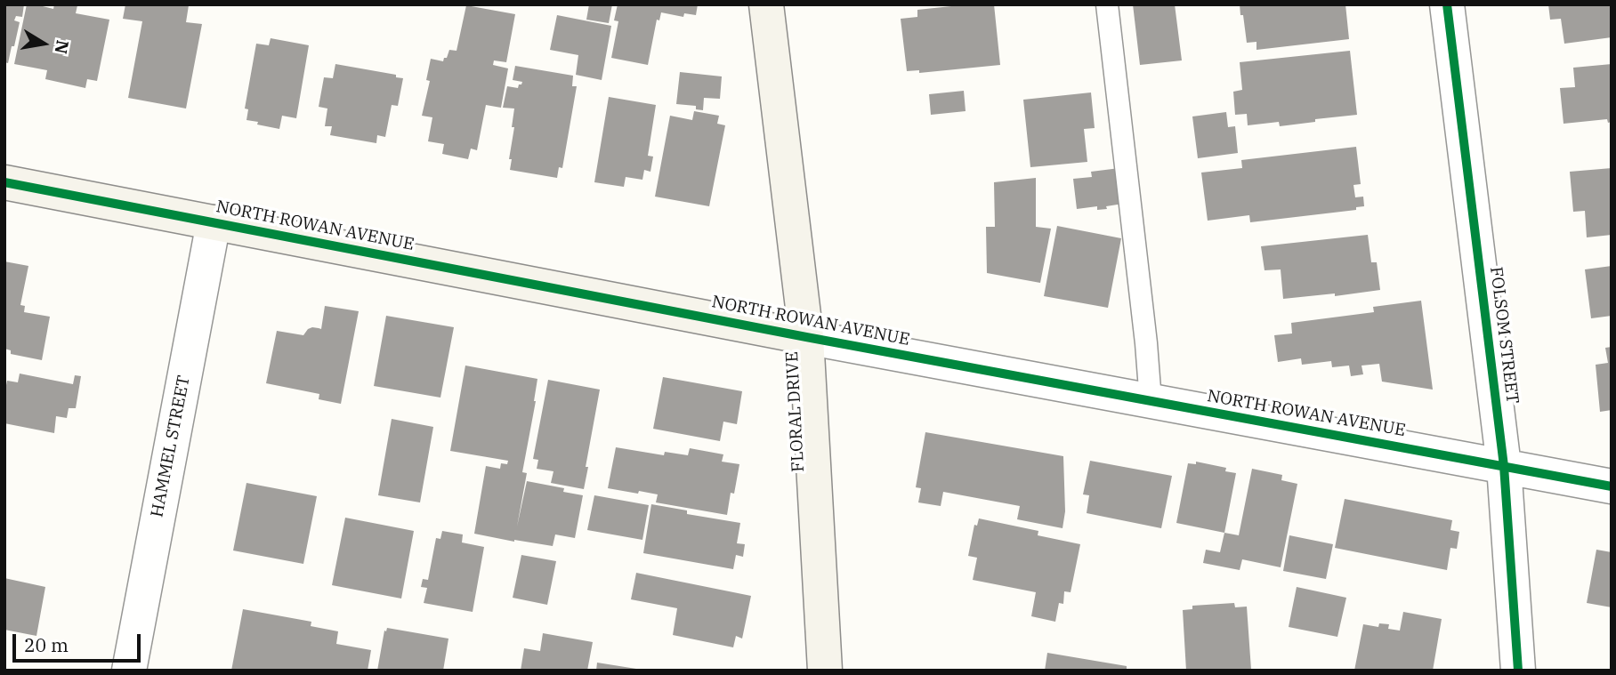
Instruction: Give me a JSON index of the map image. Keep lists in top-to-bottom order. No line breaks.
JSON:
{"streets":{"street":["NORTH ROWAN AVENUE","FOLSOM STREET","FLORAL DRIVE","HAMMEL STREET"]},"crossings":[["NORTH ROWAN AVENUE","FOLSOM STREET"],["NORTH ROWAN AVENUE","FLORAL DRIVE"],["NORTH ROWAN AVENUE","HAMMEL STREET"]],"scale_bar":"20 m","north":"right"}
